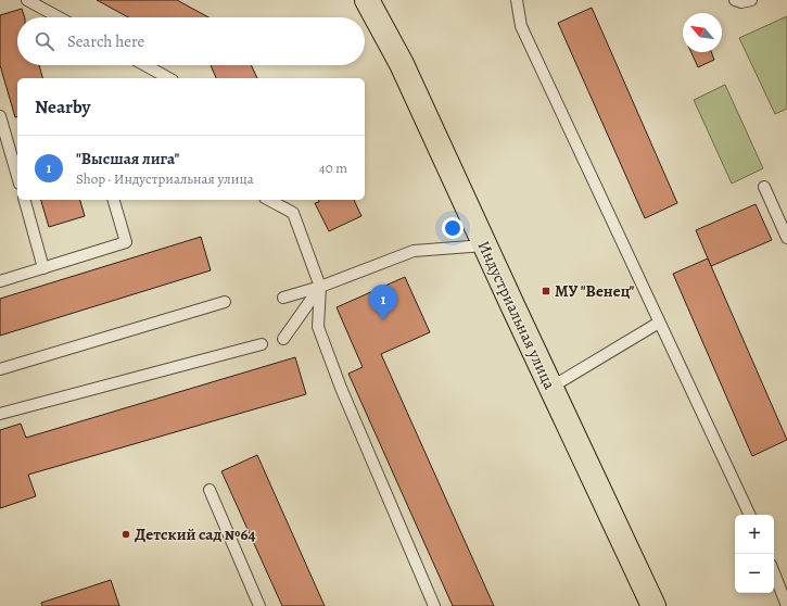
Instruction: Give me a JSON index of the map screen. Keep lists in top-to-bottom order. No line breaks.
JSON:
{"streets":{"highway":["Индустриальная улица"]},"places":{"transit":["МУ \"Венец\""],"other":["Детский сад №64"]},"north":"top left","page":{"search":"Search here","heading":"Nearby","list":[{"mark":"1","name":"\"Высшая лига\"","note":"Shop · Индустриальная улица","value":"40 m"}],"pins":"1","map_buttons":["+","−"]}}
